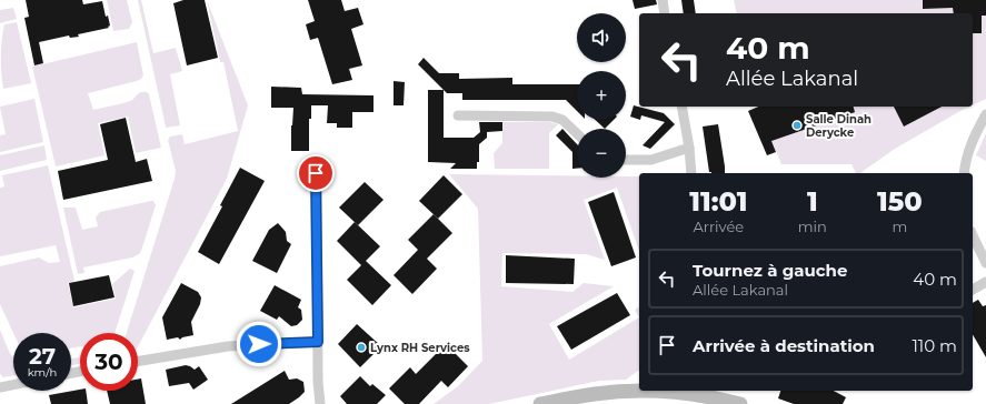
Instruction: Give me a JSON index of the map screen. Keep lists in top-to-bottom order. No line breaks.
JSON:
{"places":["Salle Dinah Derycke","Lynx RH Services"],"page":{"map_buttons":["+","−"],"turn":["40 m","Allée Lakanal"],"eta":["11:01","Arrivée","1","min","150","m"],"list":[{"name":"Tournez à gauche","note":"Allée Lakanal","value":"40 m"},{"name":"Arrivée à destination","value":"110 m"}],"speed":"27 km/h","limit":"30"}}
